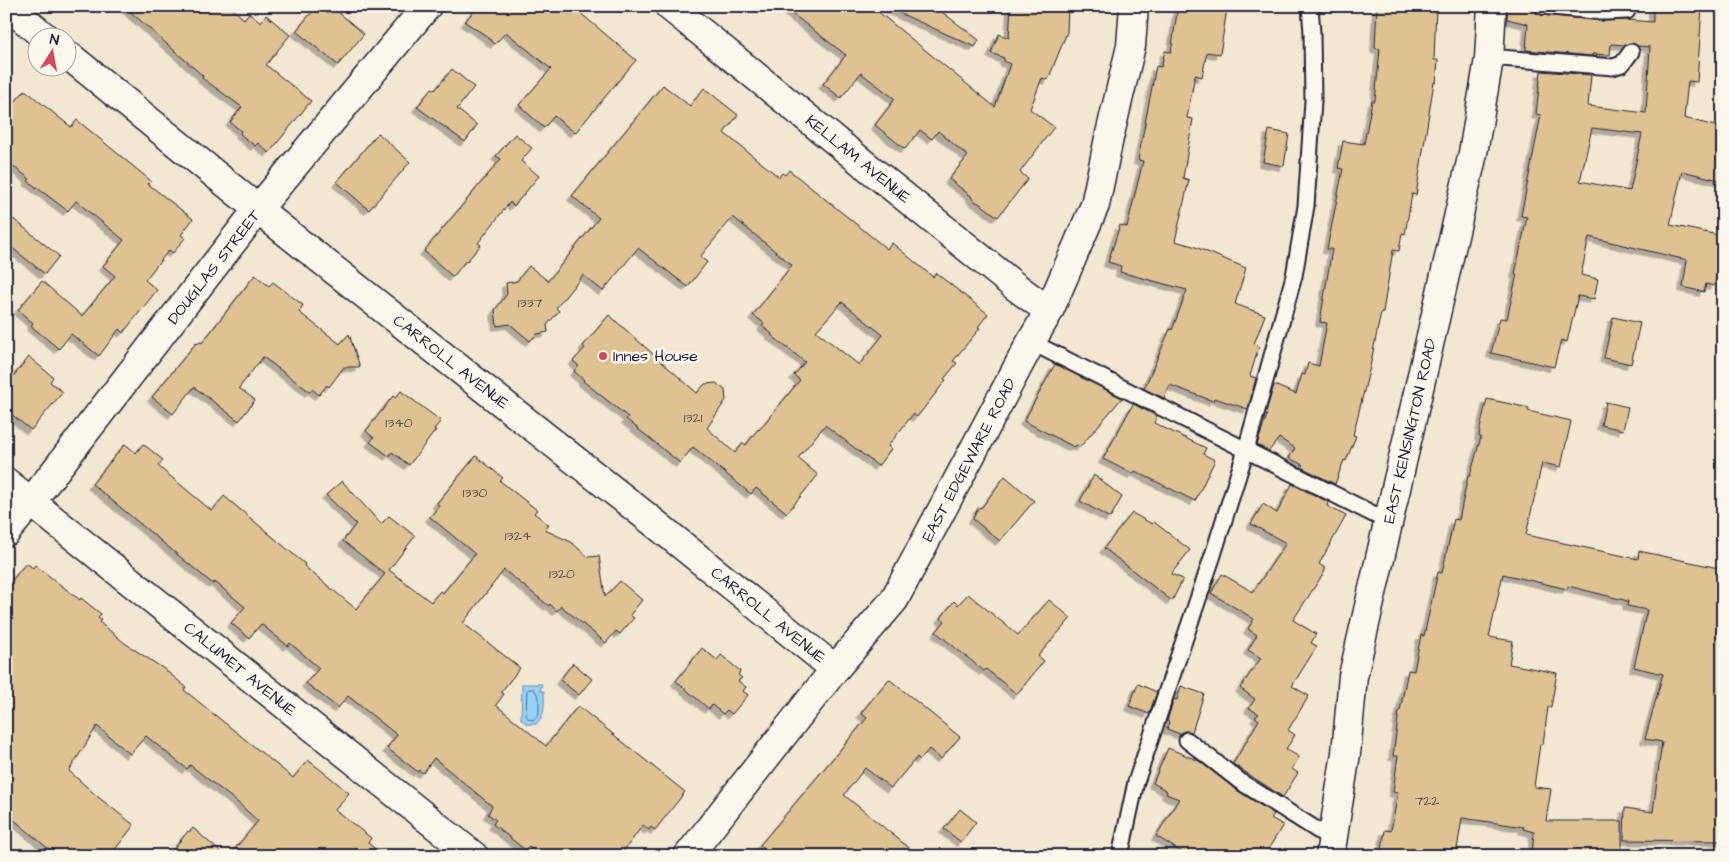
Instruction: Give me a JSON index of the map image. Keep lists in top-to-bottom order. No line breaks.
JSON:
{"streets":{"street":["KELLAM AVENUE","DOUGLAS STREET","CARROLL AVENUE","EAST KENSINGTON ROAD","EAST EDGEWARE ROAD","CALUMET AVENUE"]},"crossings":[["KELLAM AVENUE","EAST EDGEWARE ROAD"],["DOUGLAS STREET","CARROLL AVENUE"],["DOUGLAS STREET","CALUMET AVENUE"],["CARROLL AVENUE","EAST EDGEWARE ROAD"]],"places":["Innes House"],"house_numbers":["1337","1321","1340","1330","1324","1320","722"],"north":"top"}
